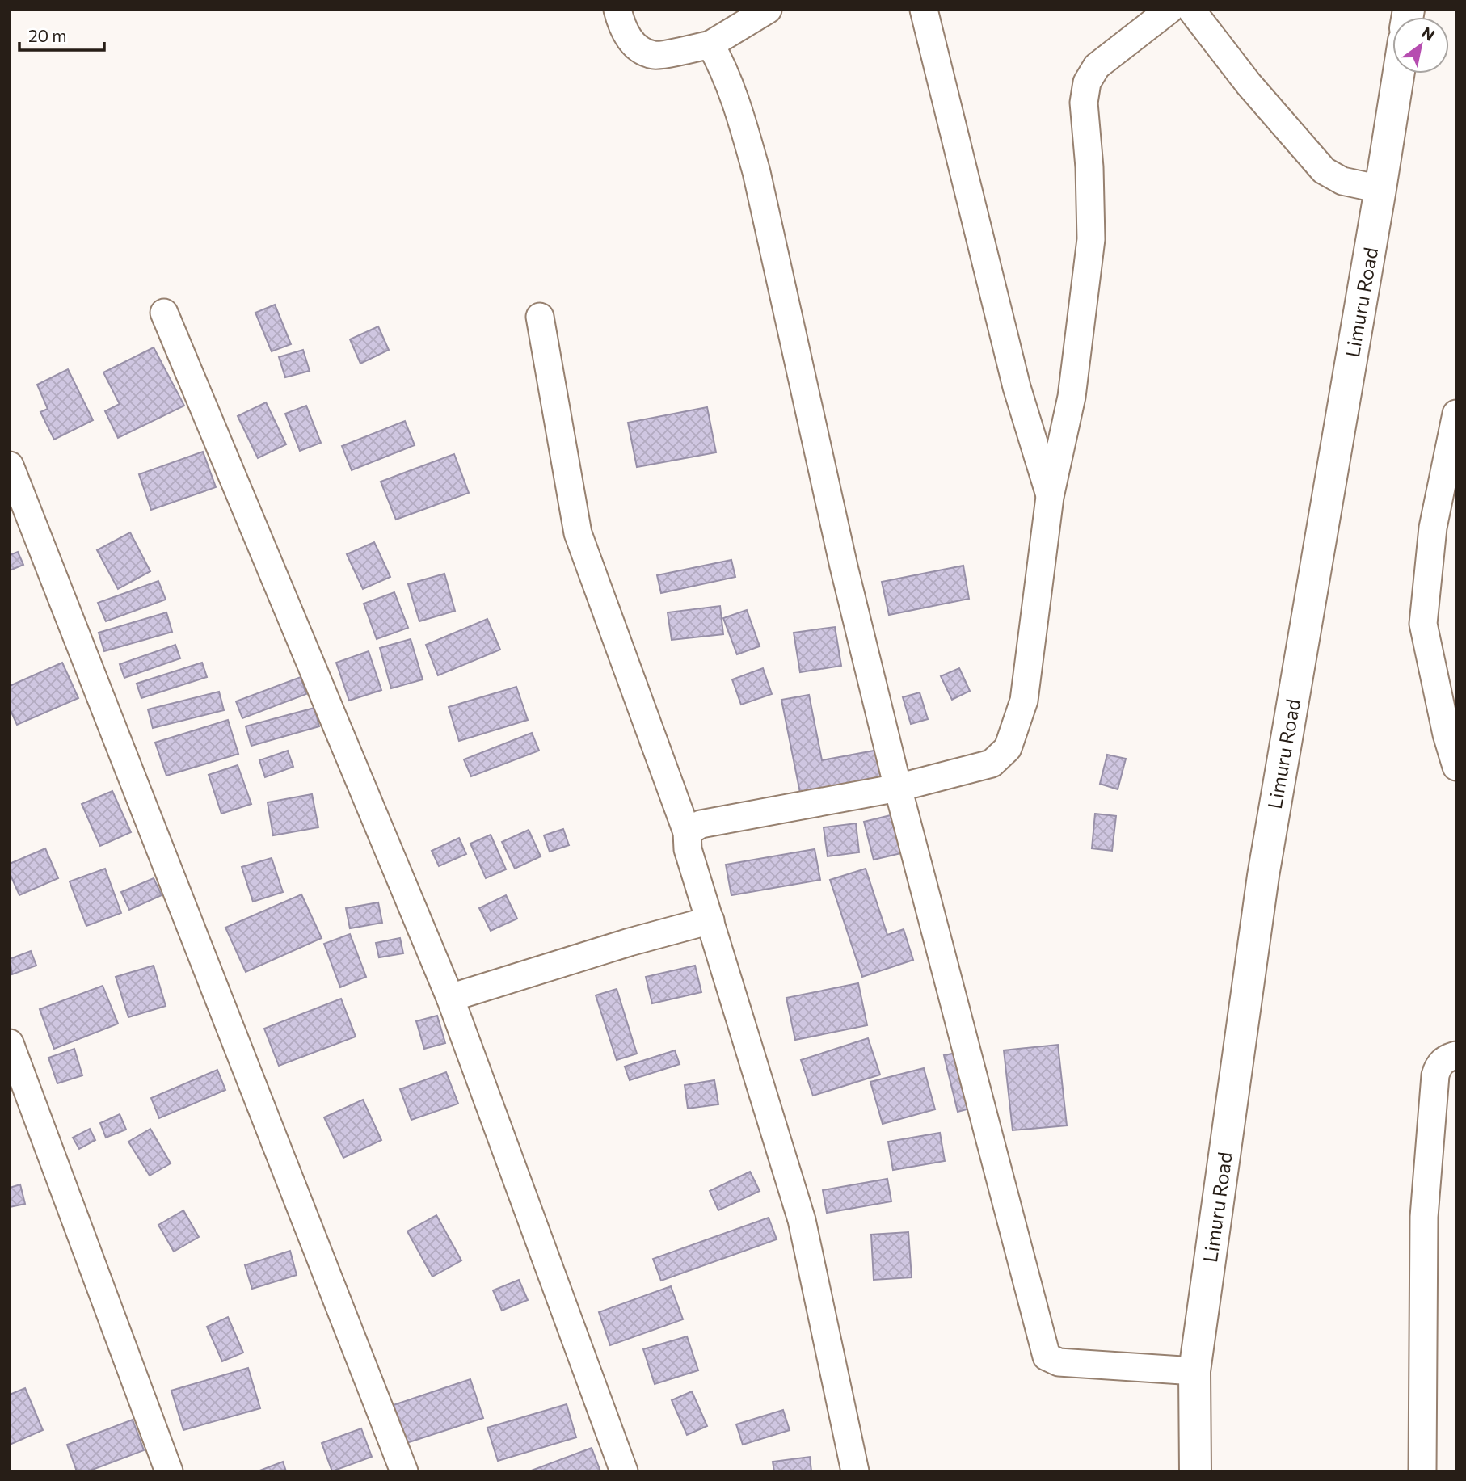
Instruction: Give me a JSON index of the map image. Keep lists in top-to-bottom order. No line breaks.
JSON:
{"streets":{"highway":["Limuru Road"]},"scale_bar":"20 m","north":"top right"}
